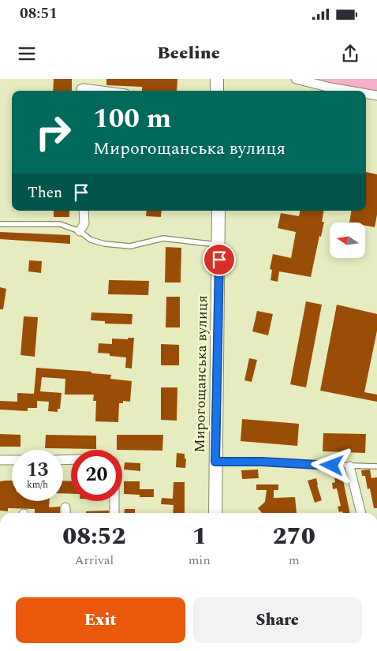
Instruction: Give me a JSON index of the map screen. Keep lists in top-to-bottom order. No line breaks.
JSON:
{"streets":{"main road":["Мирогощанська вулиця"]},"north":"left","page":{"status":"08:51","header":"Beeline","turn":["100 m","Мирогощанська вулиця"],"then":"Then","speed":"13 km/h","limit":"20","eta":["08:52","Arrival","1","min","270","m"],"buttons":["Exit","Share"]}}
